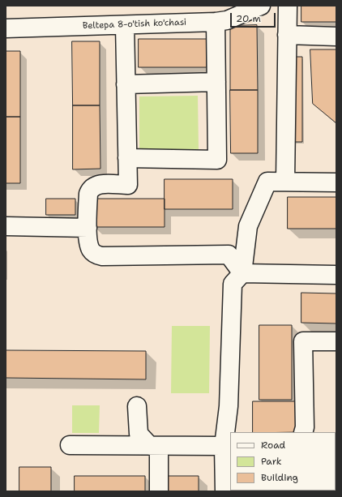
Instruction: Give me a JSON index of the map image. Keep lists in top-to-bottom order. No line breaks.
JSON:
{"streets":{"street":["Beltepa 8-o'tish ko'chasi"]},"legend":["Road","Park","Building"],"scale_bar":"20 m"}
